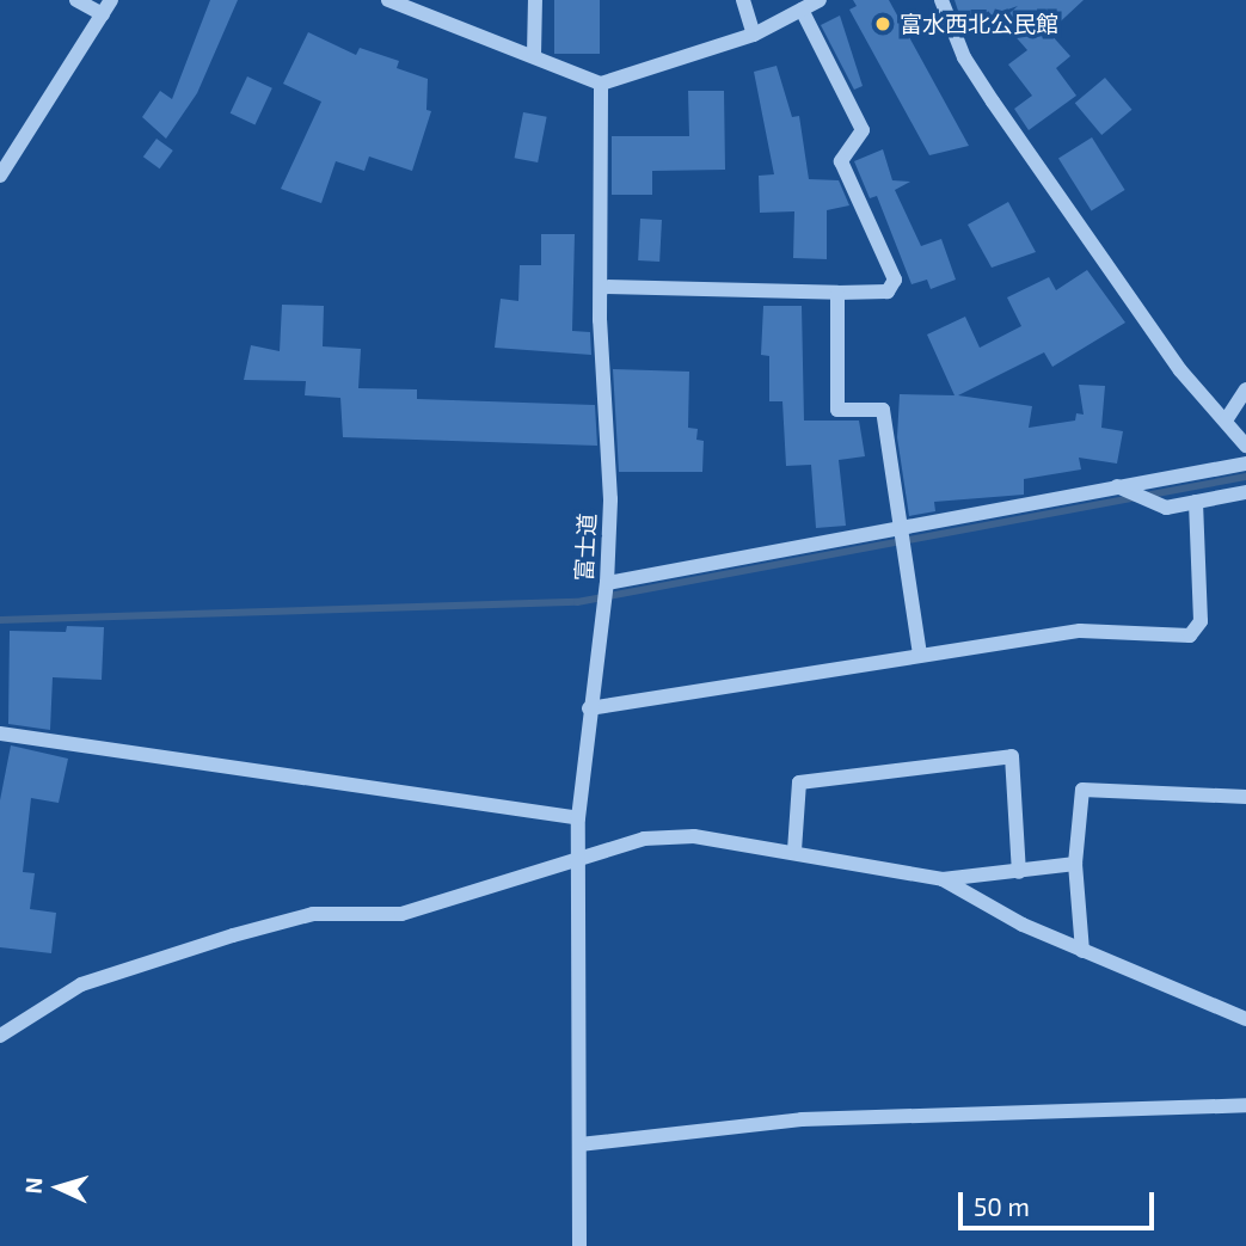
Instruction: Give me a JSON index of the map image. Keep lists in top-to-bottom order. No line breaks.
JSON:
{"streets":{"street":["富士道"]},"places":["富水西北公民館"],"scale_bar":"50 m","north":"left"}
